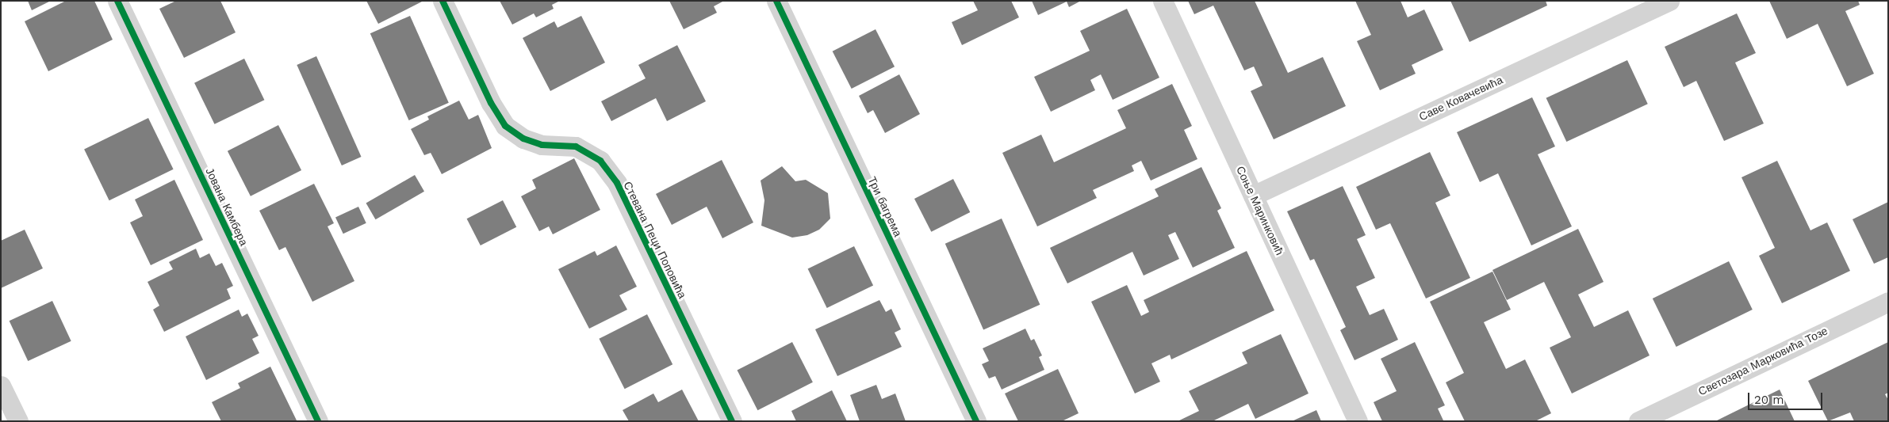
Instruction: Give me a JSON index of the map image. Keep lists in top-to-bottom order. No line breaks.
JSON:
{"streets":{"street":["Саве Ковачевића","Јована Камбера","Три багрема","Соње Маринковић","Стевана Пеци Поповића","Светозара Марковића Тозе"]},"crossings":[["Саве Ковачевића","Соње Маринковић"]],"scale_bar":"20 m"}
